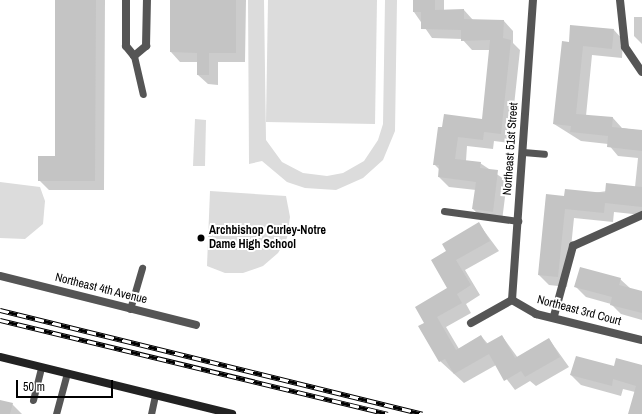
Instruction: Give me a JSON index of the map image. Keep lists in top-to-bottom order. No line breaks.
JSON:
{"streets":{"street":["Northeast 51st Street","Northeast 4th Avenue","Northeast 3rd Court"]},"crossings":[["Northeast 51st Street","Northeast 3rd Court"]],"places":["Archbishop Curley-Notre Dame High School"],"scale_bar":"50 m"}
